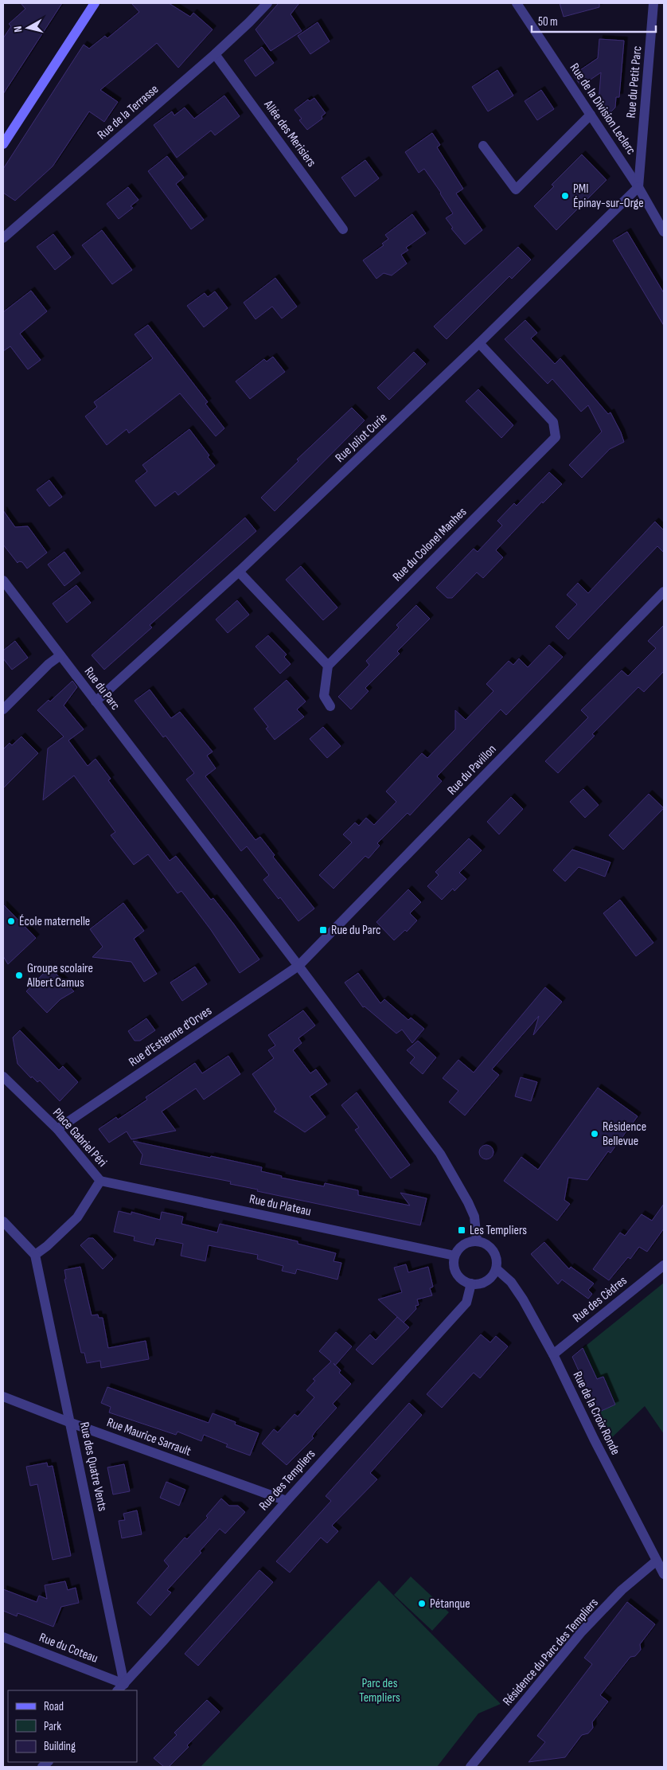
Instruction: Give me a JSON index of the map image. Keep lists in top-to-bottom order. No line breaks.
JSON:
{"streets":{"street":["Rue du Petit Parc","Rue de la Division Leclerc","Rue de la Terrasse","Allée des Merisiers","Rue Joliot Curie","Rue du Colonel Manhes","Rue du Parc","Rue du Pavillon","Rue d'Estienne d'Orves","Place Gabriel Péri","Rue du Plateau","Rue des Cèdres","Rue de la Croix Ronde","Rue Maurice Sarrault","Rue des Quatre Vents","Rue des Templiers","Rue du Coteau","Résidence du Parc des Templiers"]},"crossings":[["Rue du Petit Parc","Rue de la Division Leclerc"],["Rue du Petit Parc","Rue Joliot Curie"],["Rue de la Division Leclerc","Rue Joliot Curie"],["Rue de la Terrasse","Allée des Merisiers"],["Rue Joliot Curie","Rue du Colonel Manhes"],["Rue Joliot Curie","Rue du Parc"],["Rue du Parc","Rue du Pavillon"],["Rue du Parc","Rue d'Estienne d'Orves"],["Rue du Parc","Rue du Plateau"],["Rue du Parc","Rue de la Croix Ronde"],["Rue du Parc","Rue des Templiers"],["Rue du Pavillon","Rue d'Estienne d'Orves"],["Rue d'Estienne d'Orves","Place Gabriel Péri"],["Place Gabriel Péri","Rue du Plateau"],["Place Gabriel Péri","Rue des Quatre Vents"],["Rue du Plateau","Rue de la Croix Ronde"],["Rue du Plateau","Rue des Templiers"],["Rue des Cèdres","Rue de la Croix Ronde"],["Rue de la Croix Ronde","Rue des Templiers"],["Rue de la Croix Ronde","Résidence du Parc des Templiers"],["Rue Maurice Sarrault","Rue des Quatre Vents"],["Rue Maurice Sarrault","Rue des Templiers"],["Rue des Quatre Vents","Rue des Templiers"],["Rue des Quatre Vents","Rue du Coteau"],["Rue des Templiers","Rue du Coteau"]],"parks":["Parc des Templiers"],"places":{"other":["PMI Épinay-sur-Orge","École maternelle","Groupe scolaire Albert Camus","Résidence Bellevue","Pétanque"],"transit":["Rue du Parc","Les Templiers"]},"legend":["Road","Park","Building"],"scale_bar":"50 m","north":"left"}
